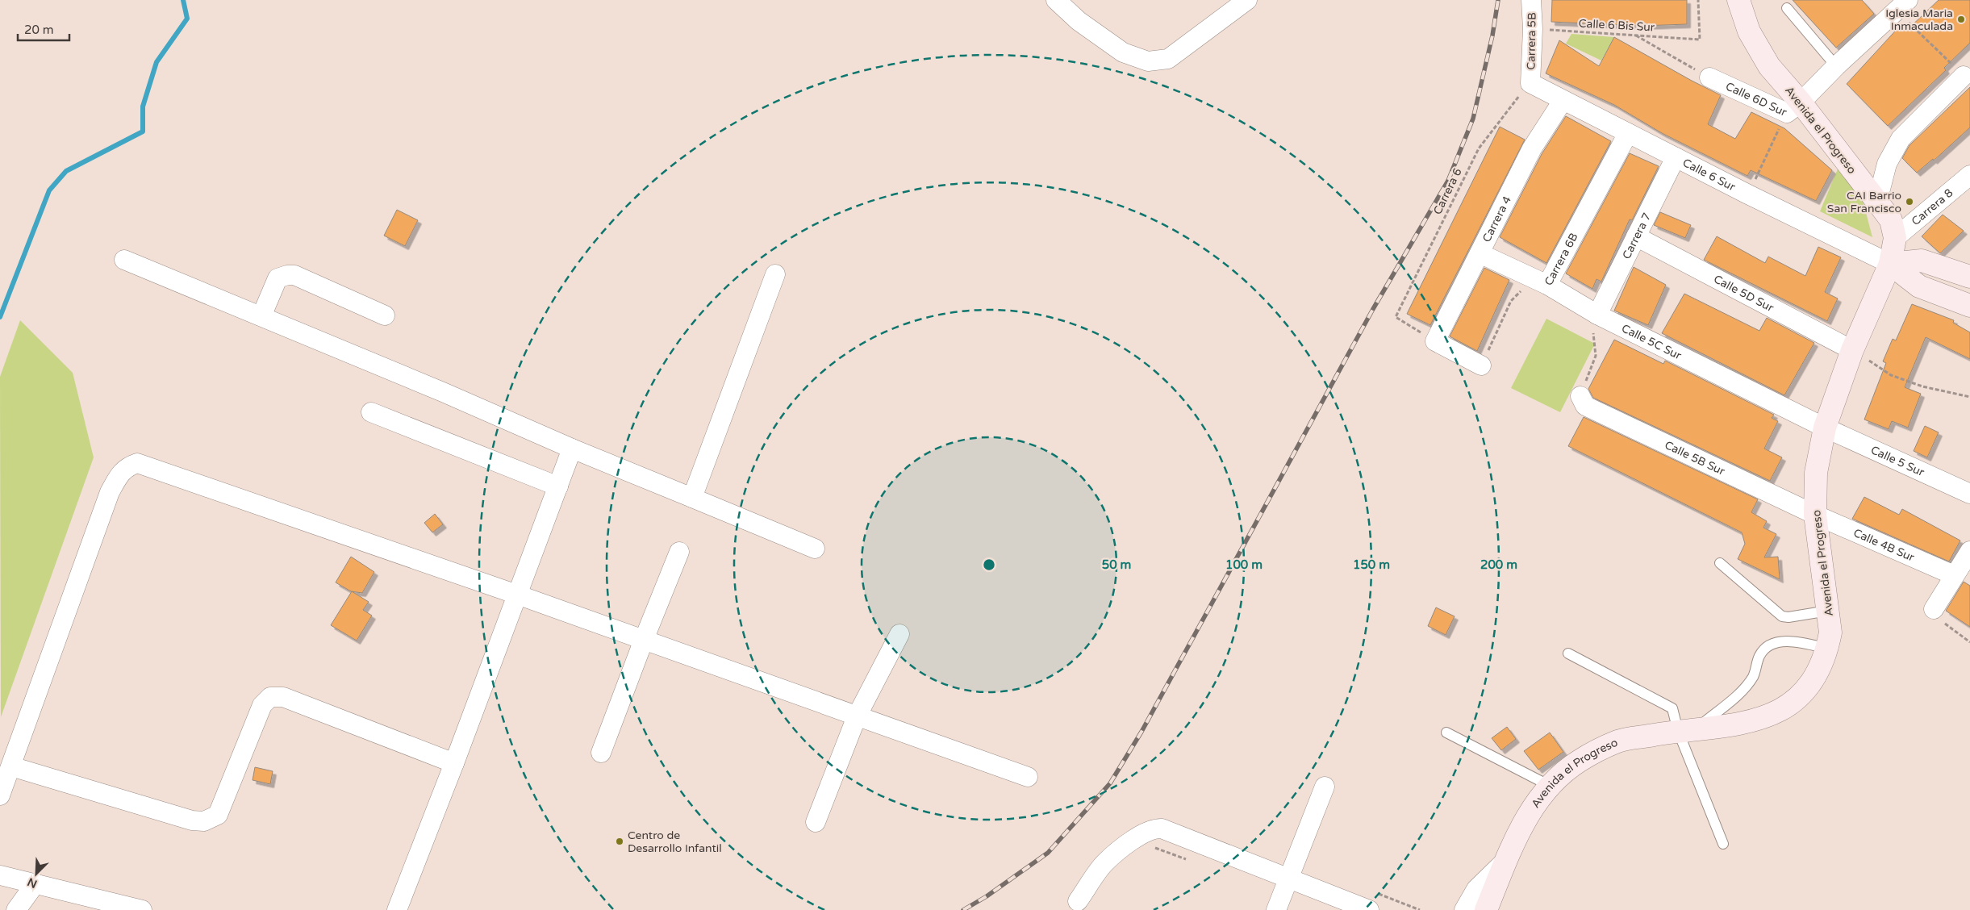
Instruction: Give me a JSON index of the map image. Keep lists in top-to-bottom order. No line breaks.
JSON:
{"streets":{"main road":["Avenida el Progreso","Calle 6 Sur"],"street":["Carrera 5B","Calle 6D Sur","Carrera 8","Carrera 4","Carrera 7","Carrera 6B","Calle 5D Sur","Calle 5C Sur","Calle 5B Sur","Calle 5 Sur","Calle 4B Sur"],"path":["Calle 6 Bis Sur","Carrera 6"]},"crossings":[["Calle 6 Bis Sur","Carrera 5B"],["Carrera 5B","Calle 6 Sur"],["Carrera 5B","Carrera 6"],["Calle 6D Sur","Avenida el Progreso"],["Avenida el Progreso","Calle 6 Sur"],["Avenida el Progreso","Carrera 8"],["Avenida el Progreso","Calle 5D Sur"],["Avenida el Progreso","Calle 5C Sur"],["Avenida el Progreso","Calle 5B Sur"],["Avenida el Progreso","Calle 5 Sur"],["Avenida el Progreso","Calle 4B Sur"],["Calle 6 Sur","Carrera 6"],["Calle 6 Sur","Carrera 4"],["Calle 6 Sur","Carrera 7"],["Calle 6 Sur","Carrera 6B"],["Carrera 6","Carrera 4"],["Carrera 4","Calle 5C Sur"],["Carrera 7","Calle 5D Sur"],["Carrera 7","Calle 5C Sur"],["Carrera 6B","Calle 5C Sur"],["Calle 5C Sur","Calle 5 Sur"],["Calle 5B Sur","Calle 4B Sur"]],"places":["Iglesia Maria Inmaculada","CAI Barrio San Francisco","Centro de Desarrollo Infantil"],"scale_bar":"20 m","north":"bottom left","rings":["50 m","100 m","150 m","200 m"]}
